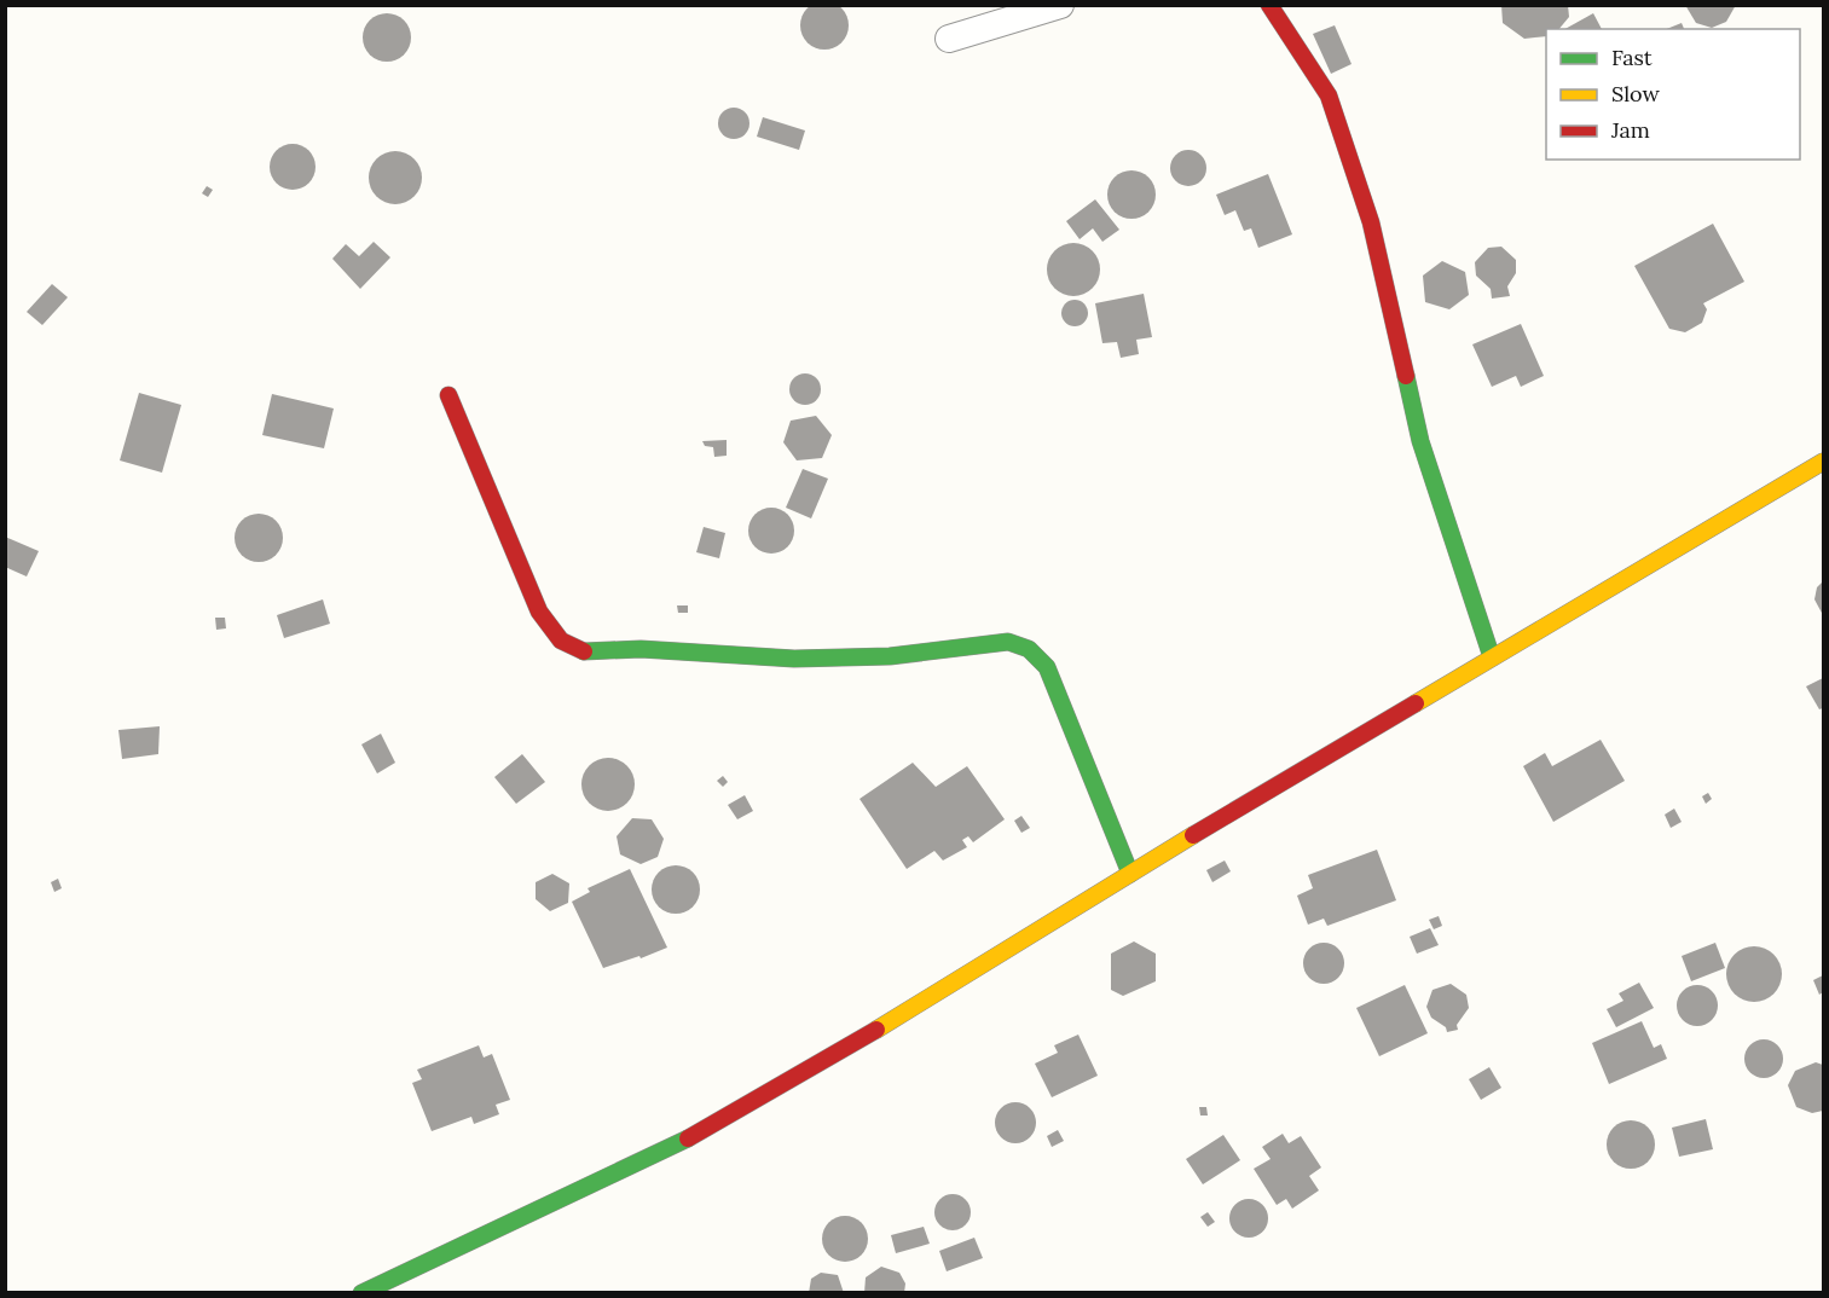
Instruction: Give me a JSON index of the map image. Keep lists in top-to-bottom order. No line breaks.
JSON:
{"legend":["Fast","Slow","Jam"]}
